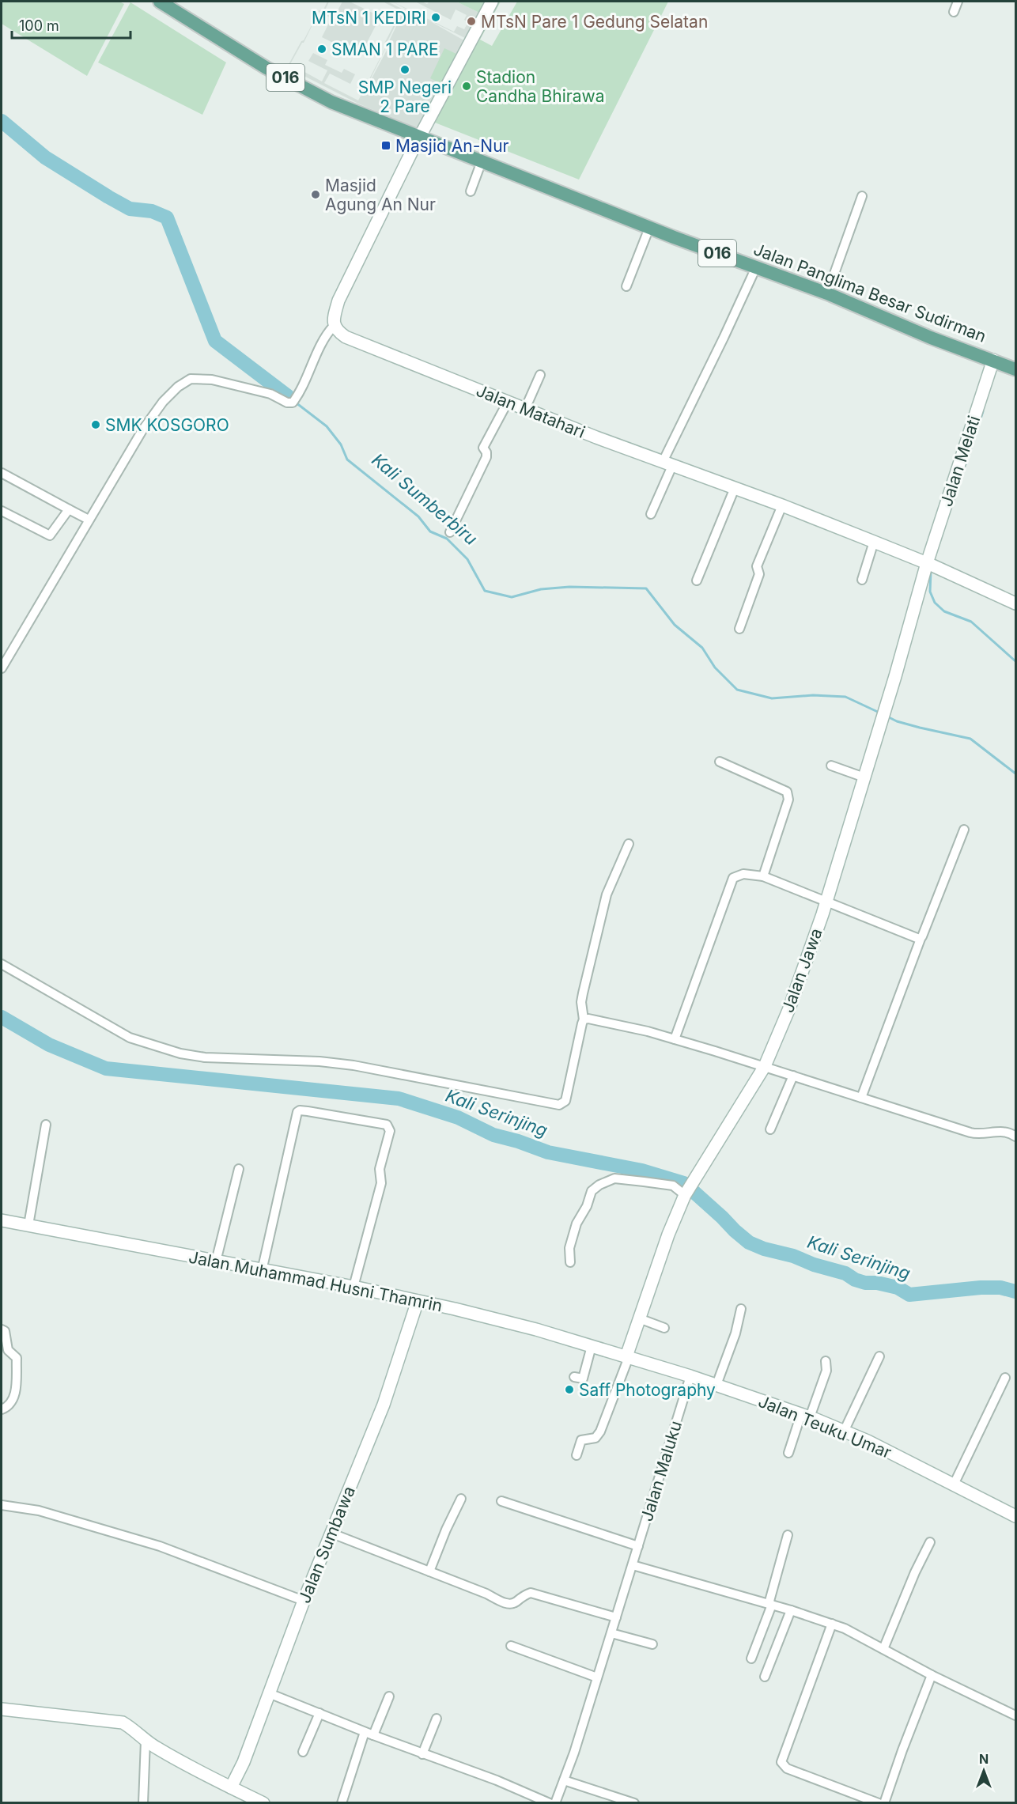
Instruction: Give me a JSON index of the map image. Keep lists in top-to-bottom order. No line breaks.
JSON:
{"streets":{"main road":["016","Jalan Panglima Besar Sudirman"],"street":["Jalan Matahari","Jalan Melati","Jalan Jawa","Jalan Muhammad Husni Thamrin","Jalan Teuku Umar","Jalan Maluku","Jalan Sumbawa"]},"crossings":[["016","Jalan Panglima Besar Sudirman"],["Jalan Panglima Besar Sudirman","Jalan Melati"],["Jalan Matahari","Jalan Melati"],["Jalan Matahari","Jalan Jawa"],["Jalan Melati","Jalan Jawa"],["Jalan Jawa","Jalan Muhammad Husni Thamrin"],["Jalan Jawa","Jalan Teuku Umar"],["Jalan Muhammad Husni Thamrin","Jalan Teuku Umar"],["Jalan Muhammad Husni Thamrin","Jalan Sumbawa"],["Jalan Teuku Umar","Jalan Maluku"]],"water":["Kali Sumberbiru","Kali Serinjing"],"places":{"other":["MTsN 1 KEDIRI","MTsN Pare 1 Gedung Selatan","SMAN 1 PARE","SMP Negeri 2 Pare","Stadion Candha Bhirawa","Masjid Agung An Nur","SMK KOSGORO","Saff Photography"],"transit":["Masjid An-Nur"]},"scale_bar":"100 m","north":"top"}
